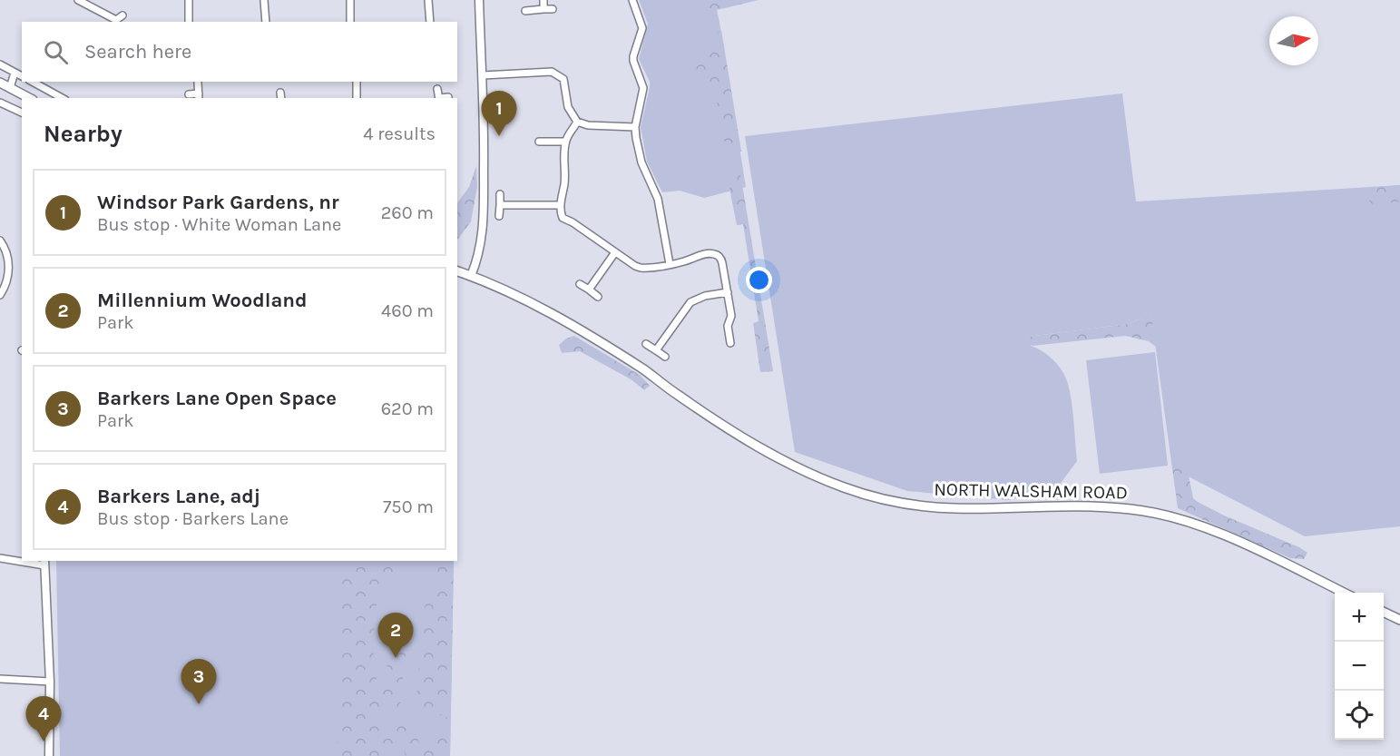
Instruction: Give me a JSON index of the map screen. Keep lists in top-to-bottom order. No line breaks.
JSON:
{"streets":{"main road":["NORTH WALSHAM ROAD"]},"north":"right","page":{"search":"Search here","pins":["1","2","3","4"],"heading":["Nearby","4 results"],"list":[{"mark":"1","name":"Windsor Park Gardens, nr","note":"Bus stop · White Woman Lane","value":"260 m"},{"mark":"2","name":"Millennium Woodland","note":"Park","value":"460 m"},{"mark":"3","name":"Barkers Lane Open Space","note":"Park","value":"620 m"},{"mark":"4","name":"Barkers Lane, adj","note":"Bus stop · Barkers Lane","value":"750 m"}],"map_buttons":["+","−"]}}
